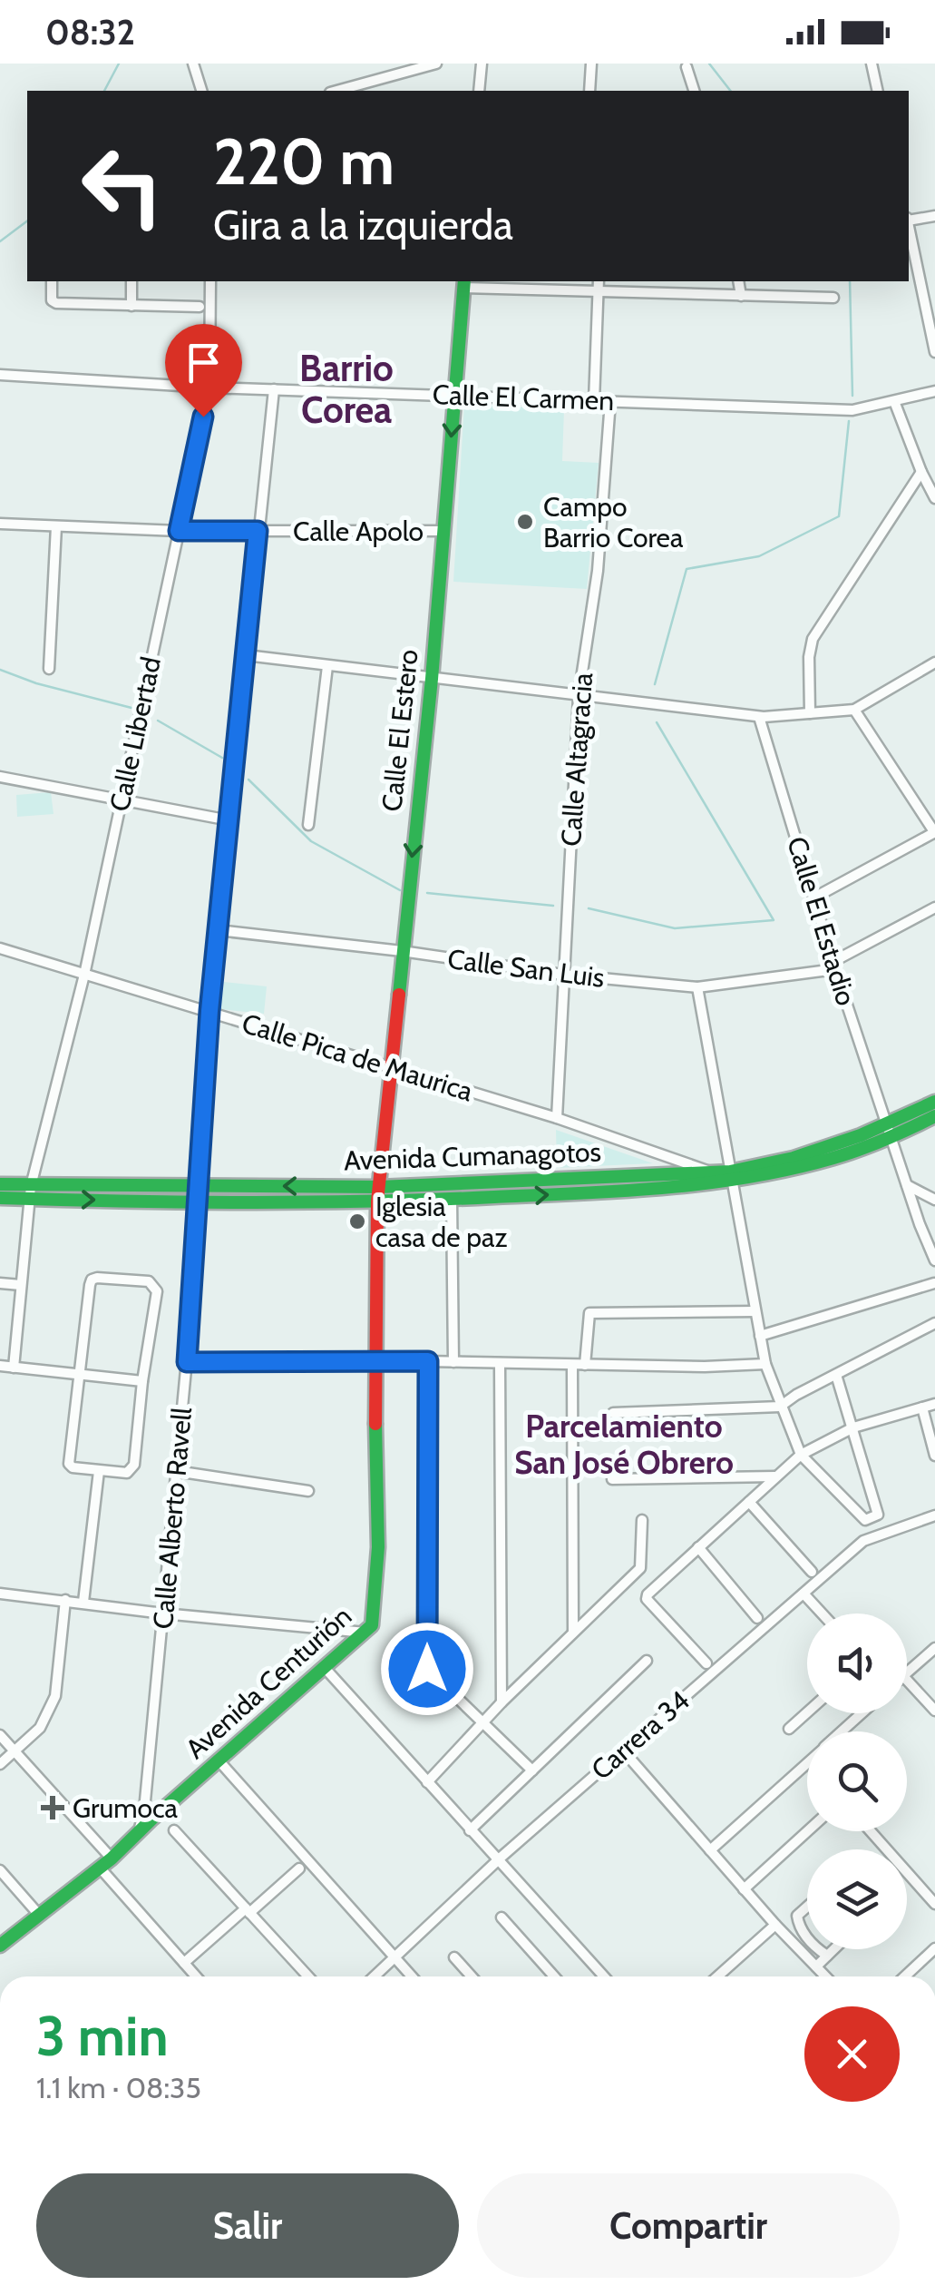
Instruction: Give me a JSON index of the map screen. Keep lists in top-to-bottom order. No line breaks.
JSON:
{"streets":{"street":["Calle El Carmen","Calle Apolo","Calle El Estero","Calle Libertad","Calle Altagracia","Calle El Estadio","Calle San Luis","Calle Pica de Maurica","Avenida Cumanagotos","Calle Alberto Ravell","Avenida Centurión","Carrera 34"]},"crossings":[["Calle El Carmen","Calle El Estero"],["Calle El Carmen","Calle Libertad"],["Calle El Carmen","Calle Altagracia"],["Calle El Carmen","Calle Alberto Ravell"],["Calle Apolo","Calle El Estero"],["Calle Apolo","Calle Libertad"],["Calle Apolo","Calle Alberto Ravell"],["Calle El Estero","Calle San Luis"],["Calle El Estero","Calle Pica de Maurica"],["Calle El Estero","Avenida Cumanagotos"],["Calle El Estero","Avenida Centurión"],["Calle Libertad","Calle Pica de Maurica"],["Calle Libertad","Avenida Cumanagotos"],["Calle Altagracia","Calle San Luis"],["Calle Altagracia","Calle Pica de Maurica"],["Calle El Estadio","Calle San Luis"],["Calle El Estadio","Avenida Cumanagotos"],["Calle San Luis","Calle Alberto Ravell"],["Calle Pica de Maurica","Avenida Cumanagotos"],["Calle Pica de Maurica","Calle Alberto Ravell"],["Avenida Cumanagotos","Calle Alberto Ravell"],["Avenida Cumanagotos","Avenida Centurión"],["Calle Alberto Ravell","Avenida Centurión"]],"districts":["Barrio Corea","Parcelamiento San José Obrero"],"places":{"other":["Campo Barrio Corea","Iglesia casa de paz"],"health":["Grumoca"]},"page":{"status":"08:32","turn":["220 m","Gira a la izquierda"],"heading":["3 min","1.1 km · 08:35"],"buttons":["Salir","Compartir"]}}
